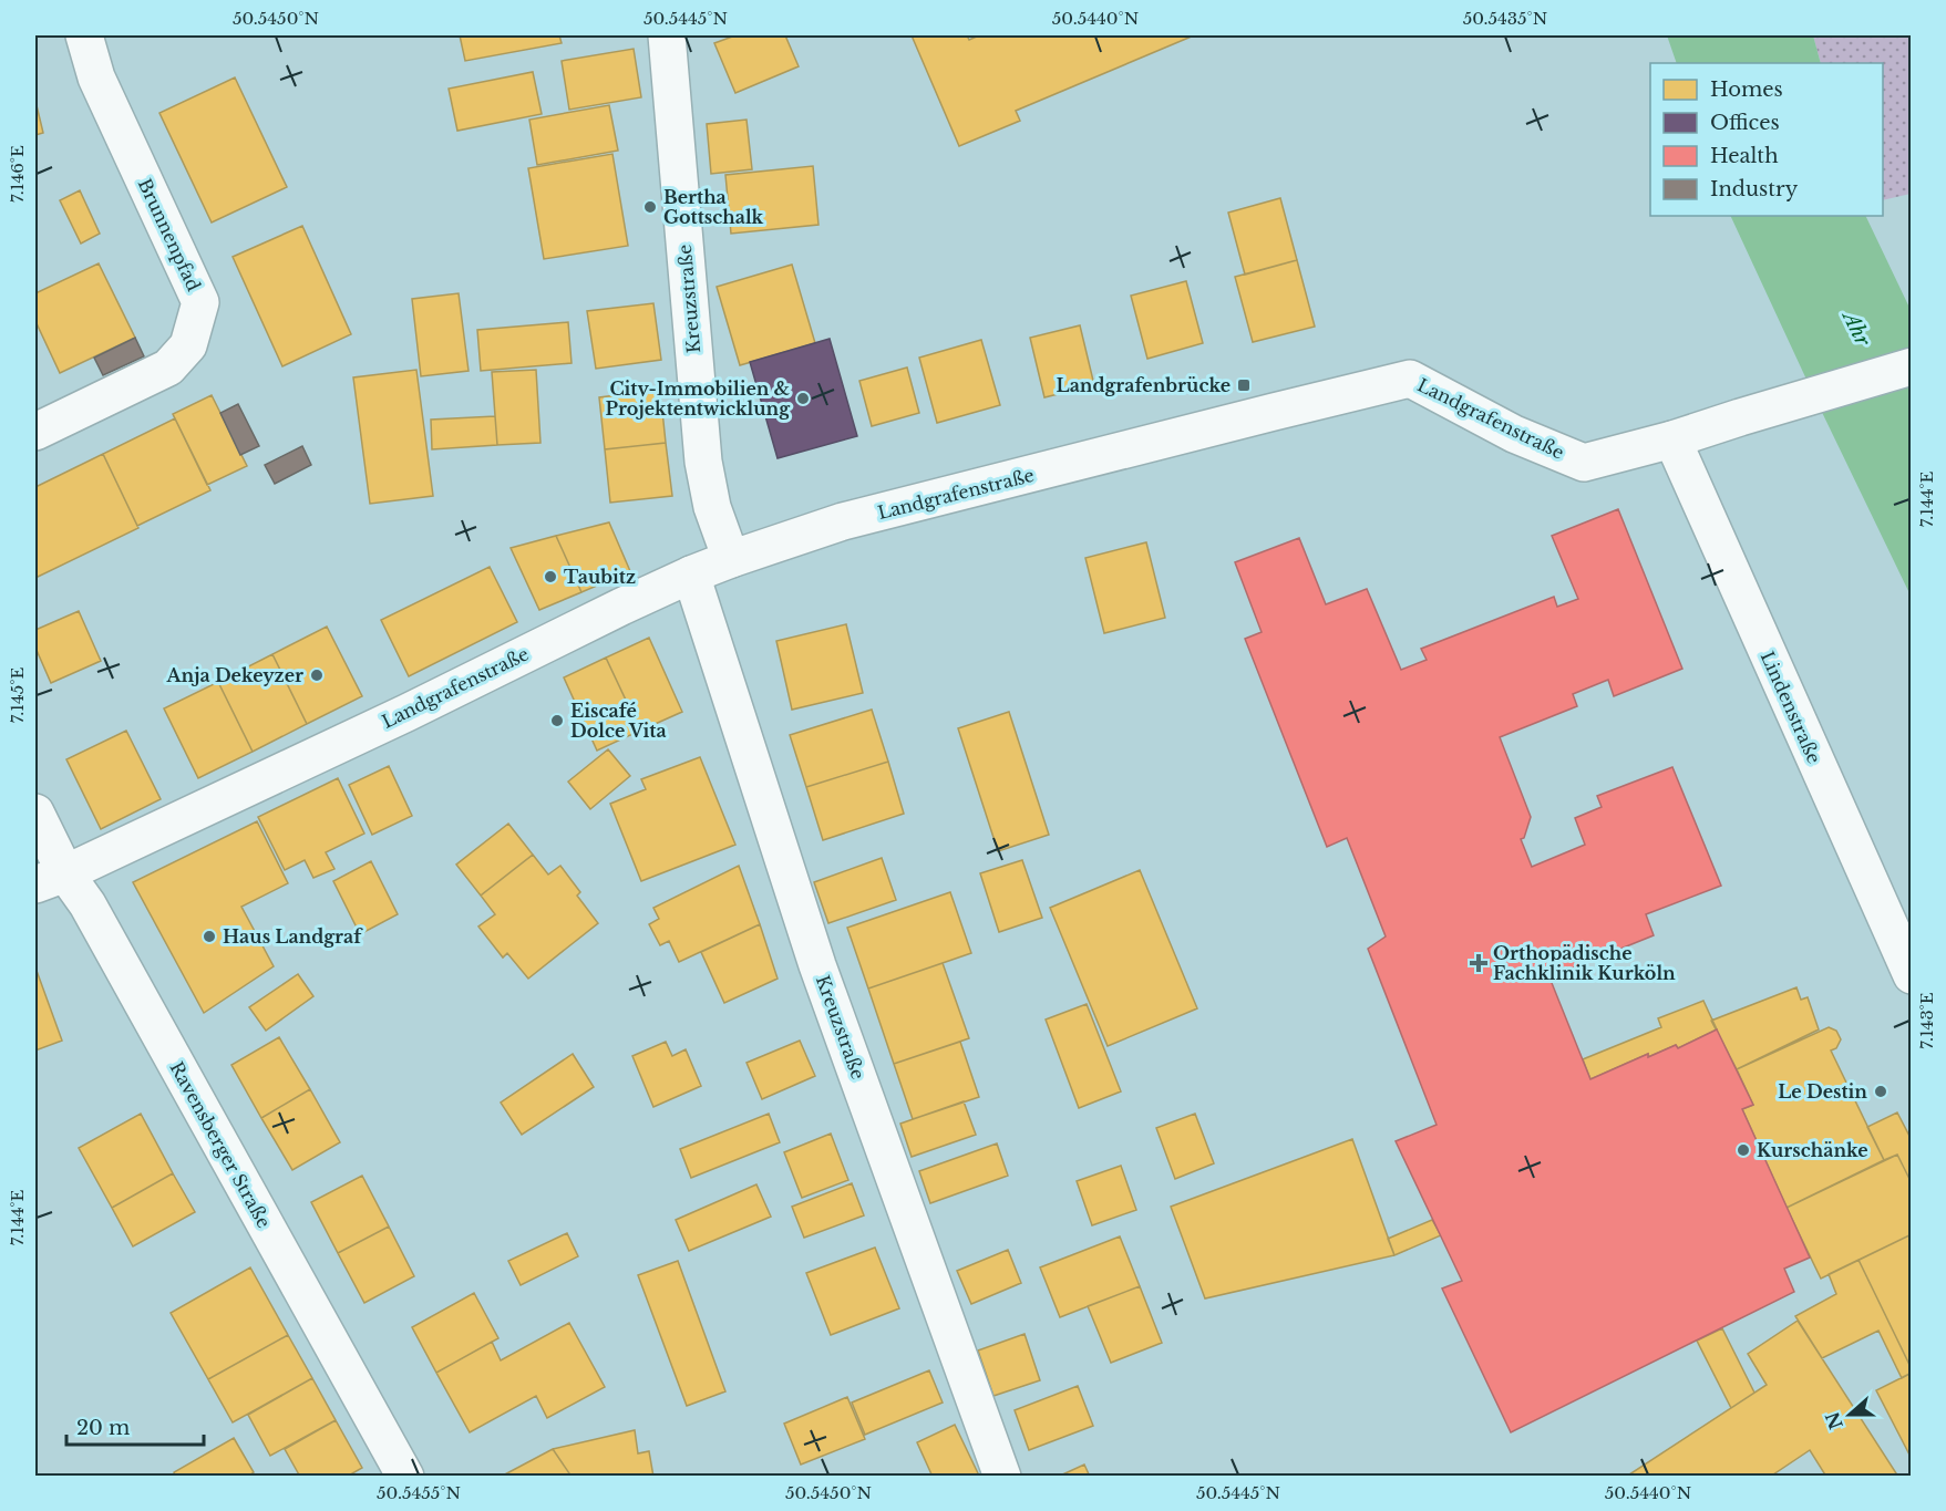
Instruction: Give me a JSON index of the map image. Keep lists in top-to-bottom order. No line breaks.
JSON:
{"streets":{"street":["Brunnenpfad","Kreuzstraße","Landgrafenstraße","Lindenstraße","Ravensberger Straße"]},"crossings":[["Kreuzstraße","Landgrafenstraße"],["Landgrafenstraße","Lindenstraße"],["Landgrafenstraße","Ravensberger Straße"]],"water":["Ahr"],"places":{"other":["Bertha Gottschalk","City-Immobilien & Projektentwicklung","Taubitz","Anja Dekeyzer","Eiscafé Dolce Vita","Haus Landgraf","Le Destin","Kurschänke"],"transit":["Landgrafenbrücke"],"health":["Orthopädische Fachklinik Kurköln"]},"legend":["Homes","Offices","Health","Industry"],"scale_bar":"20 m","north":"left","coordinates":["50.5450°N","50.5445°N","50.5440°N","50.5435°N","7.146°E","7.144°E","7.145°E","7.143°E","50.5455°N"]}
